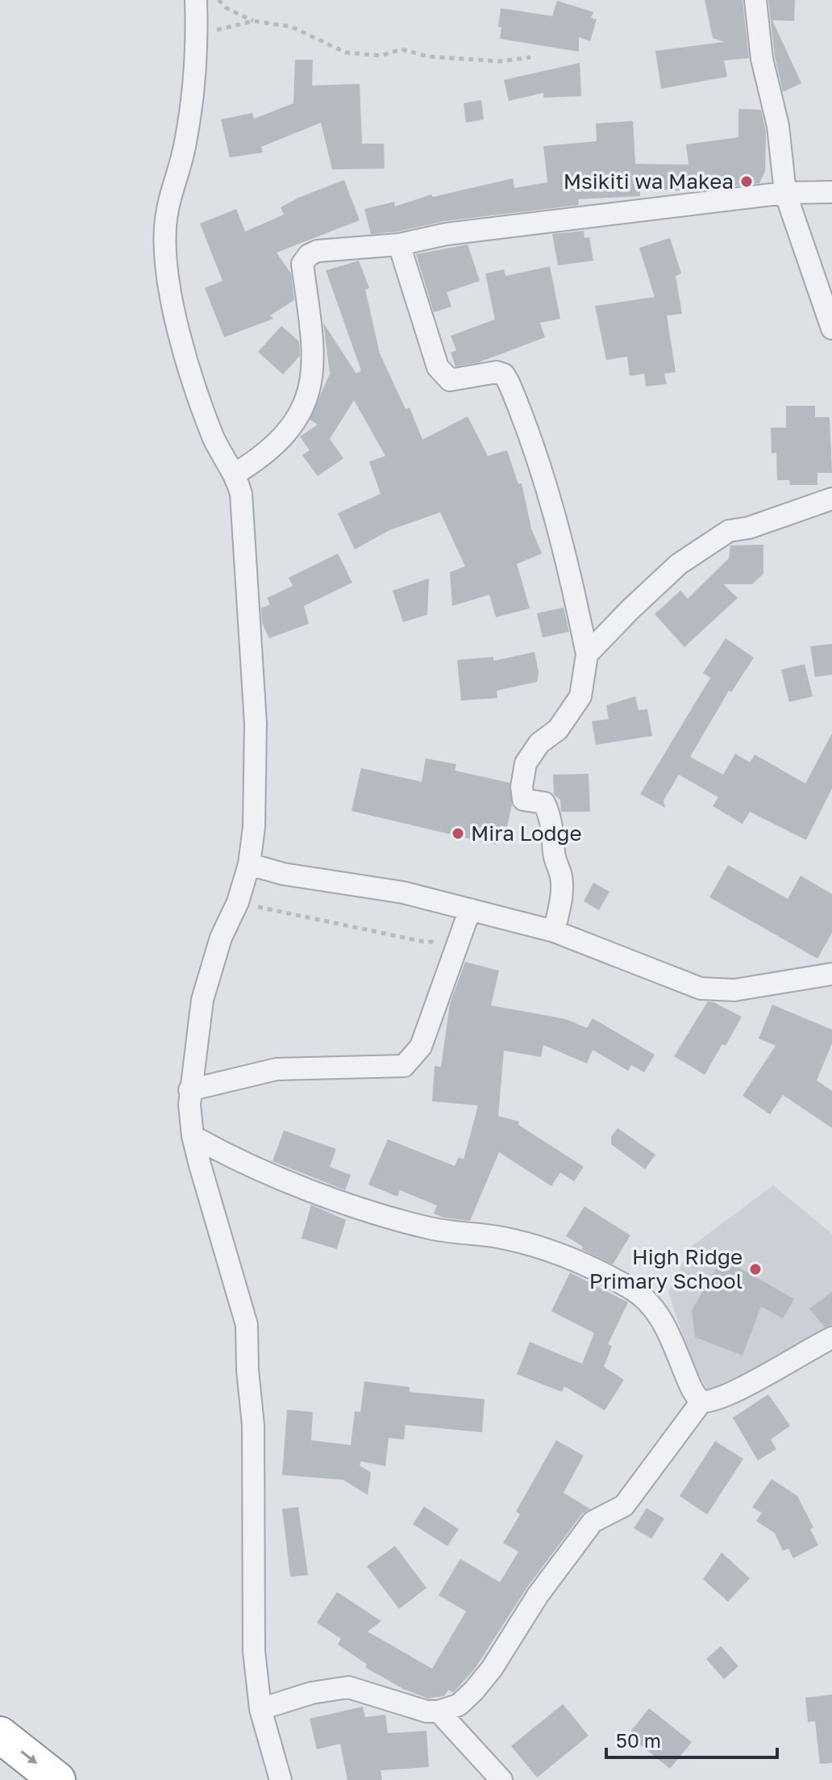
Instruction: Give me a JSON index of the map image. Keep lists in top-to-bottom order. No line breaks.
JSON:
{"places":["Msikiti wa Makea","Mira Lodge","High Ridge Primary School"],"scale_bar":"50 m"}
